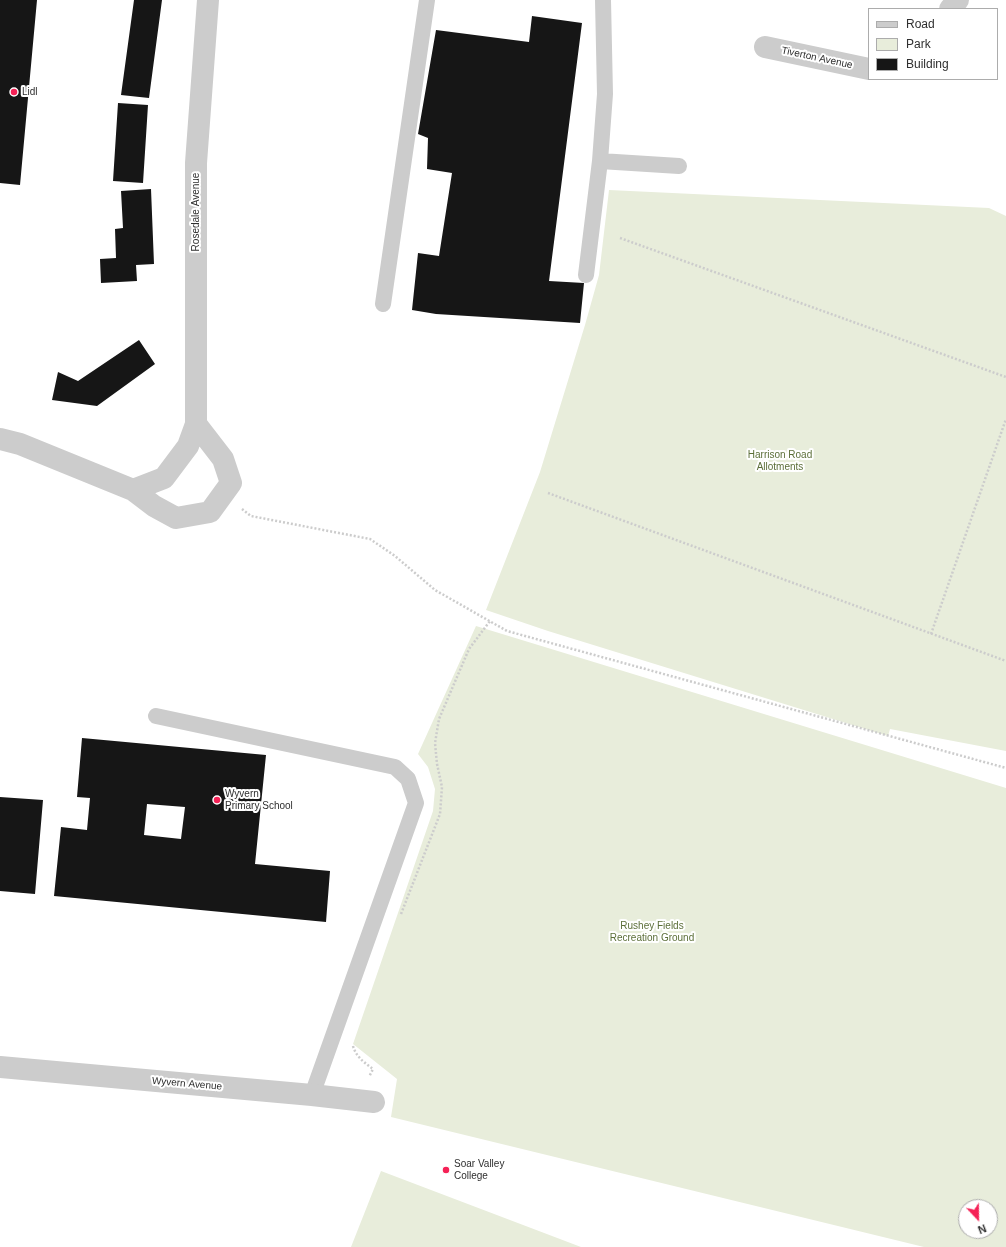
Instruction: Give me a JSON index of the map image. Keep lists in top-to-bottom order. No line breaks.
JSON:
{"streets":{"street":["Tiverton Avenue","Rosedale Avenue","Wyvern Avenue"]},"parks":["Harrison Road Allotments","Rushey Fields Recreation Ground"],"places":["Lidl","Wyvern Primary School","Soar Valley College"],"legend":["Road","Park","Building"],"north":"bottom"}
